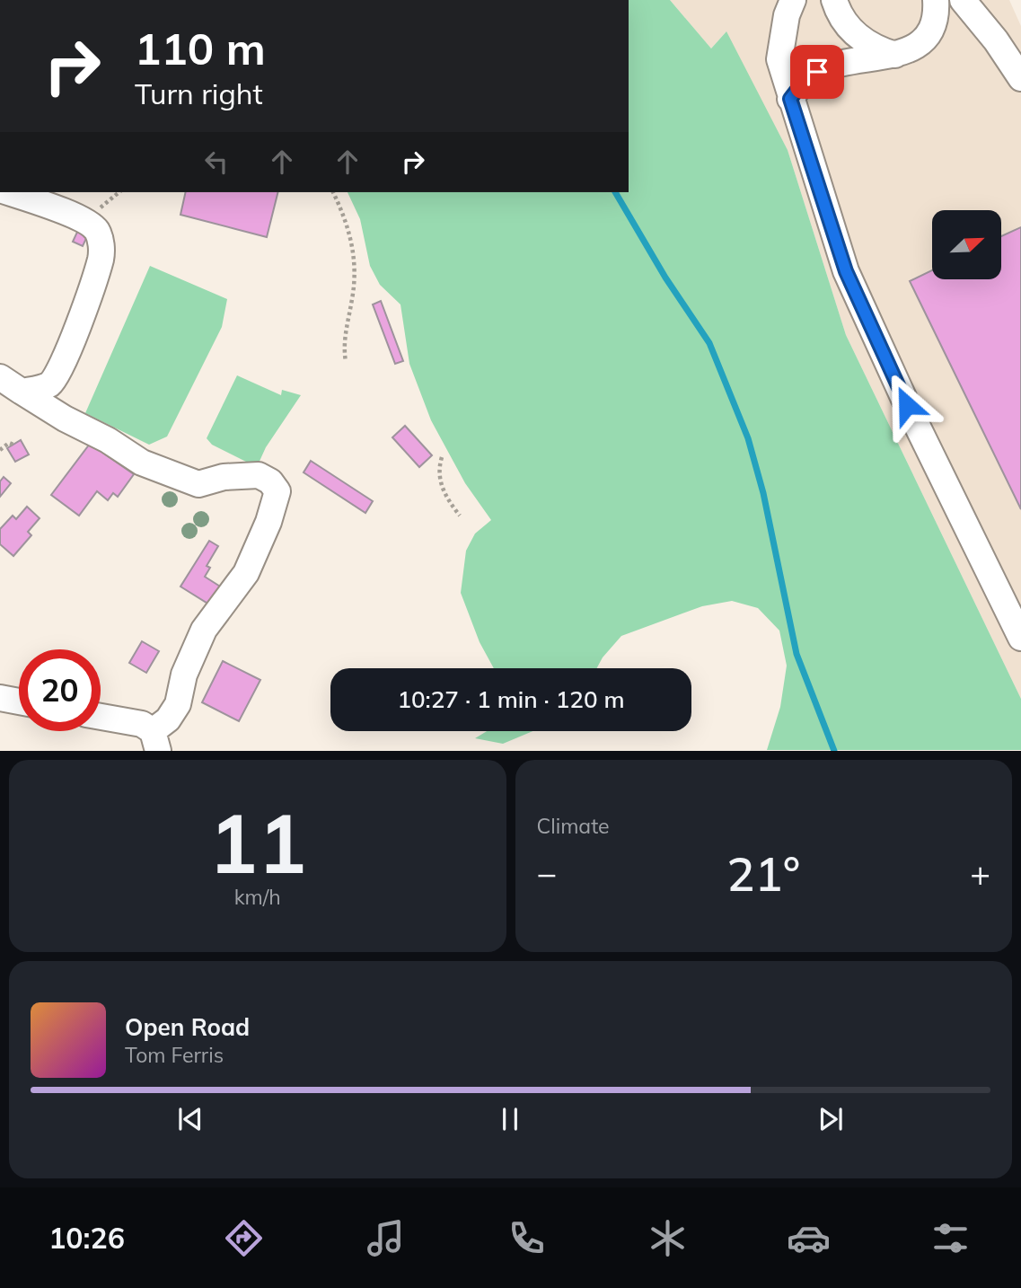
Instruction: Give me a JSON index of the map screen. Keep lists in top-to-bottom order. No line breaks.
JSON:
{"north":"top right","page":{"turn":["110 m","Turn right"],"limit":"20","trip":"10:27 · 1 min · 120 m","tile":[["11","km/h"],"Climate"],"heat":["−","21°","+"],"song":["Open Road","Tom Ferris"],"tabs":"10:26"}}
